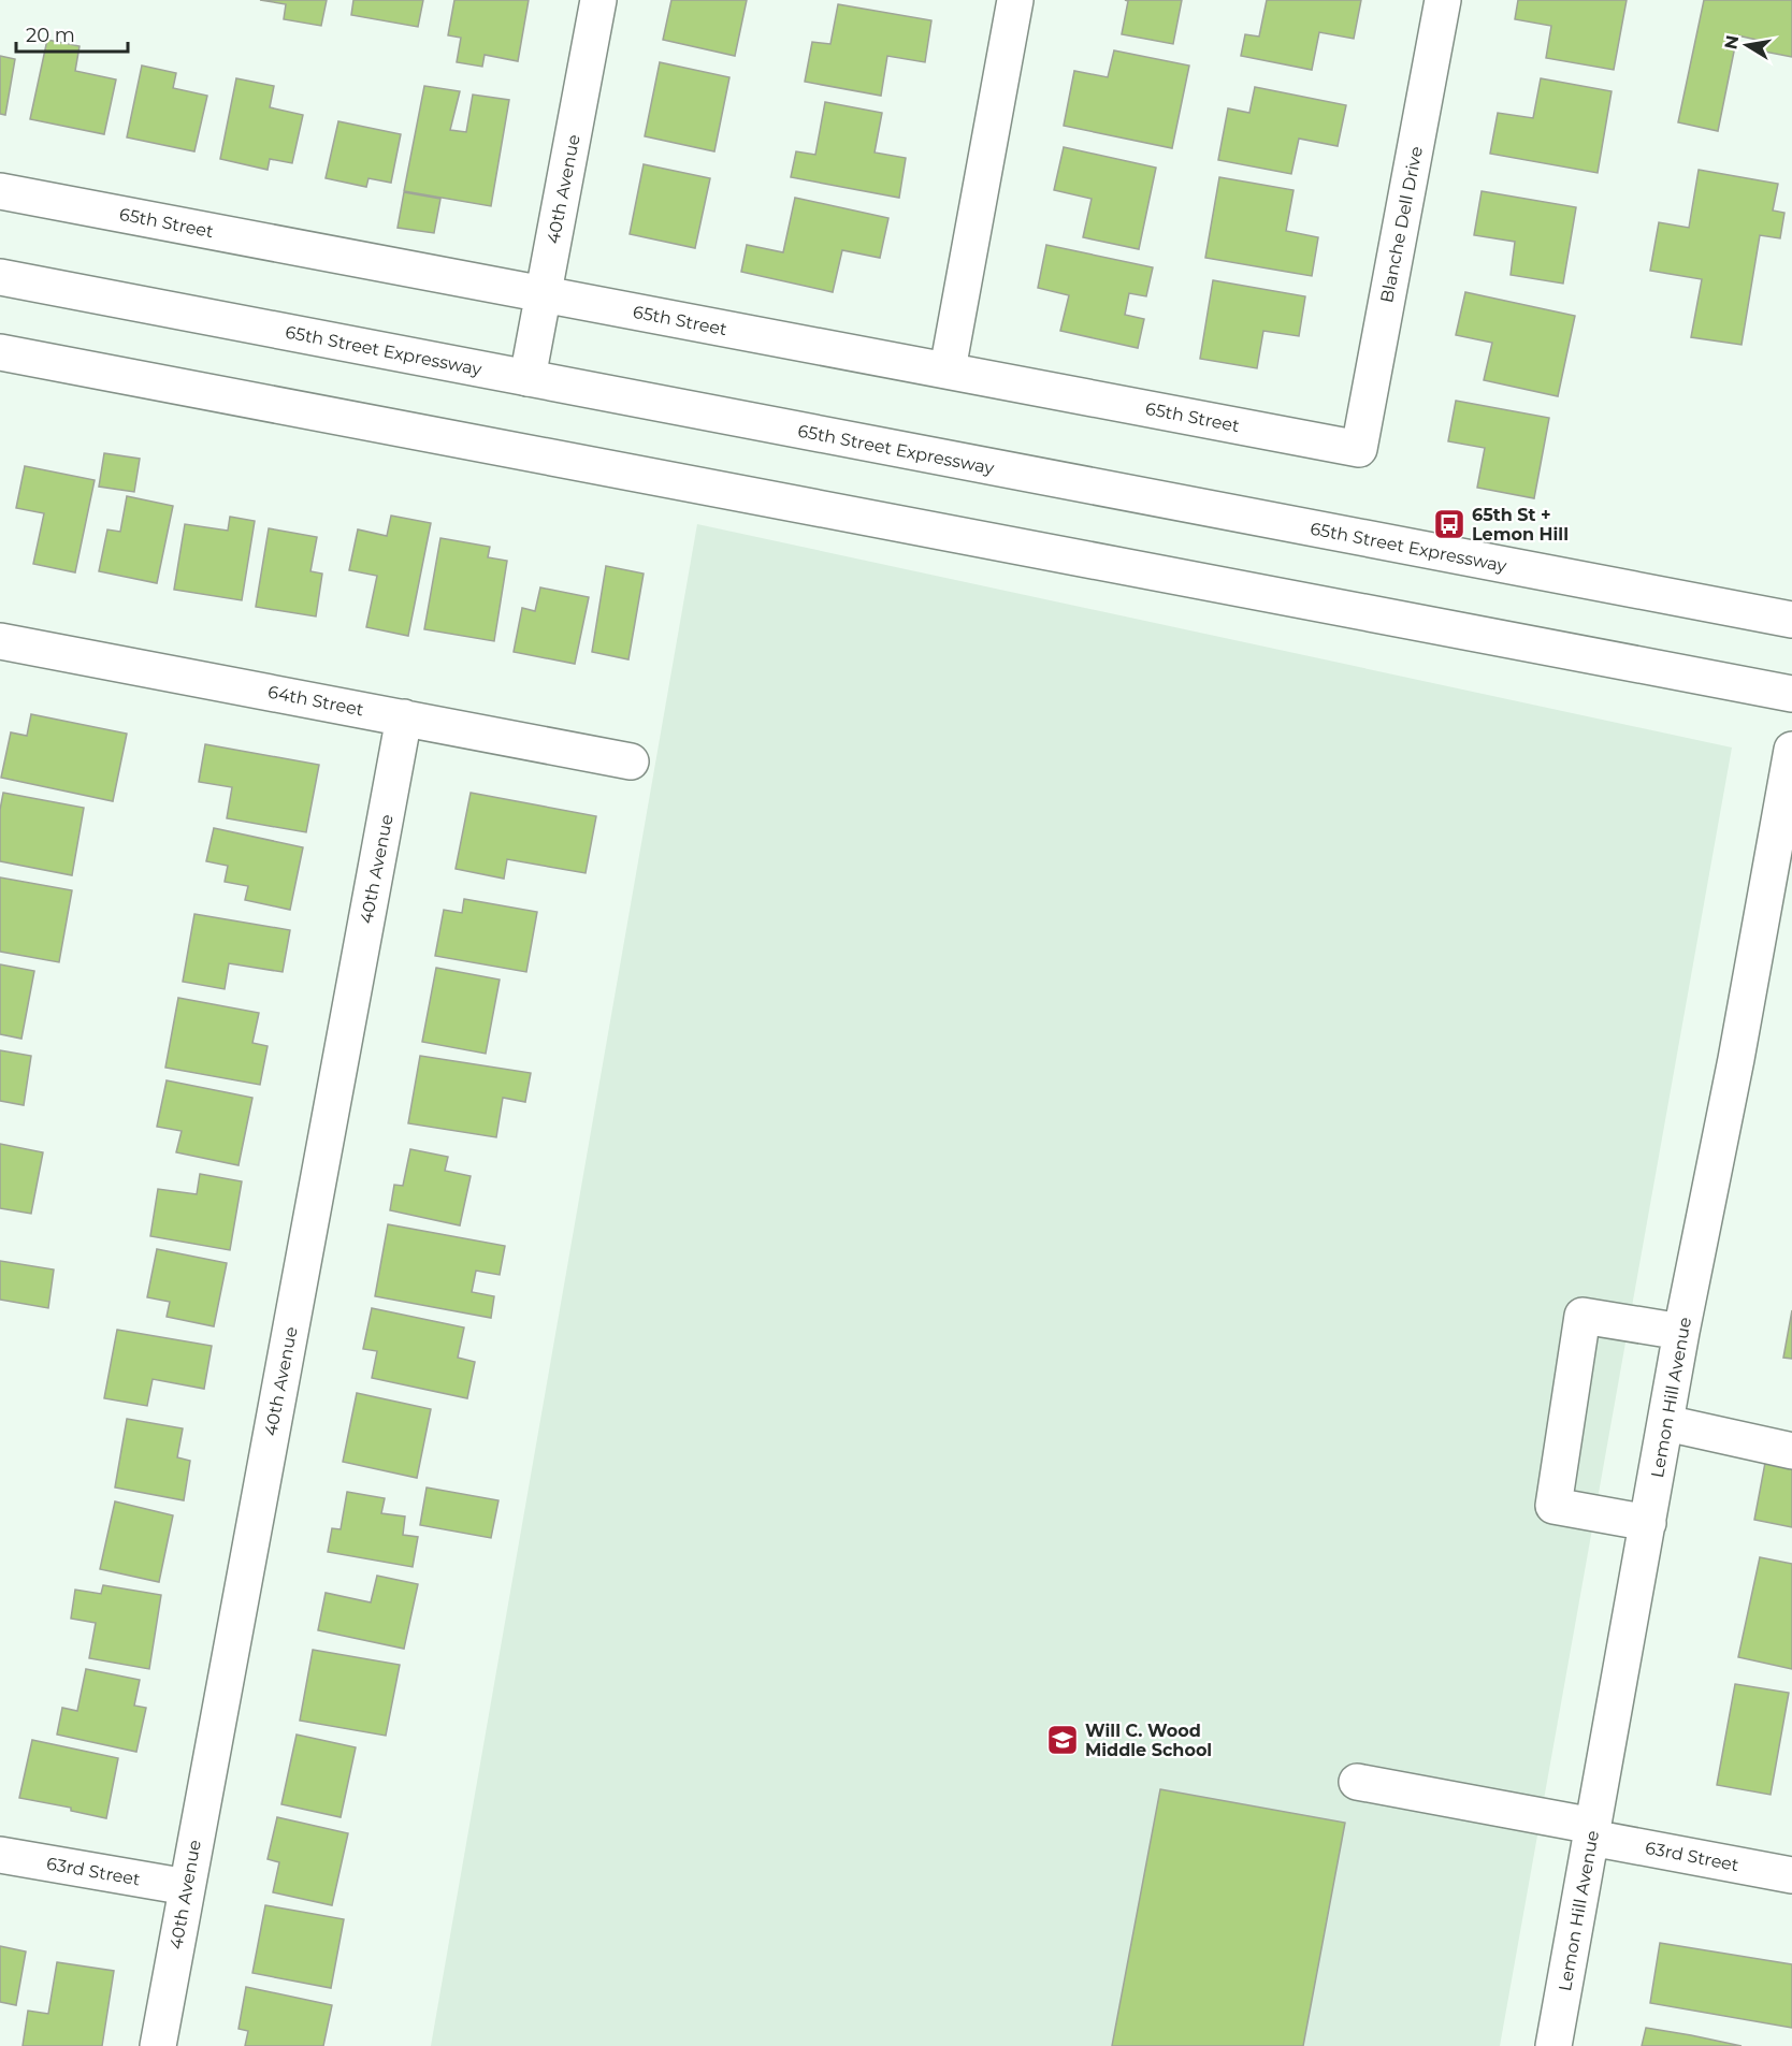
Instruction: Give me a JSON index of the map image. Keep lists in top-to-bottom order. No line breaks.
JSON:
{"streets":{"street":["40th Avenue","65th Street","Blanche Dell Drive","65th Street Expressway","64th Street","Lemon Hill Avenue","63rd Street"]},"crossings":[["40th Avenue","65th Street"],["40th Avenue","65th Street Expressway"],["40th Avenue","64th Street"],["40th Avenue","63rd Street"],["65th Street","Blanche Dell Drive"],["Lemon Hill Avenue","63rd Street"]],"places":{"bus stop":["65th St + Lemon Hill"],"school or university":["Will C. Wood Middle School"]},"scale_bar":"20 m","north":"left"}
